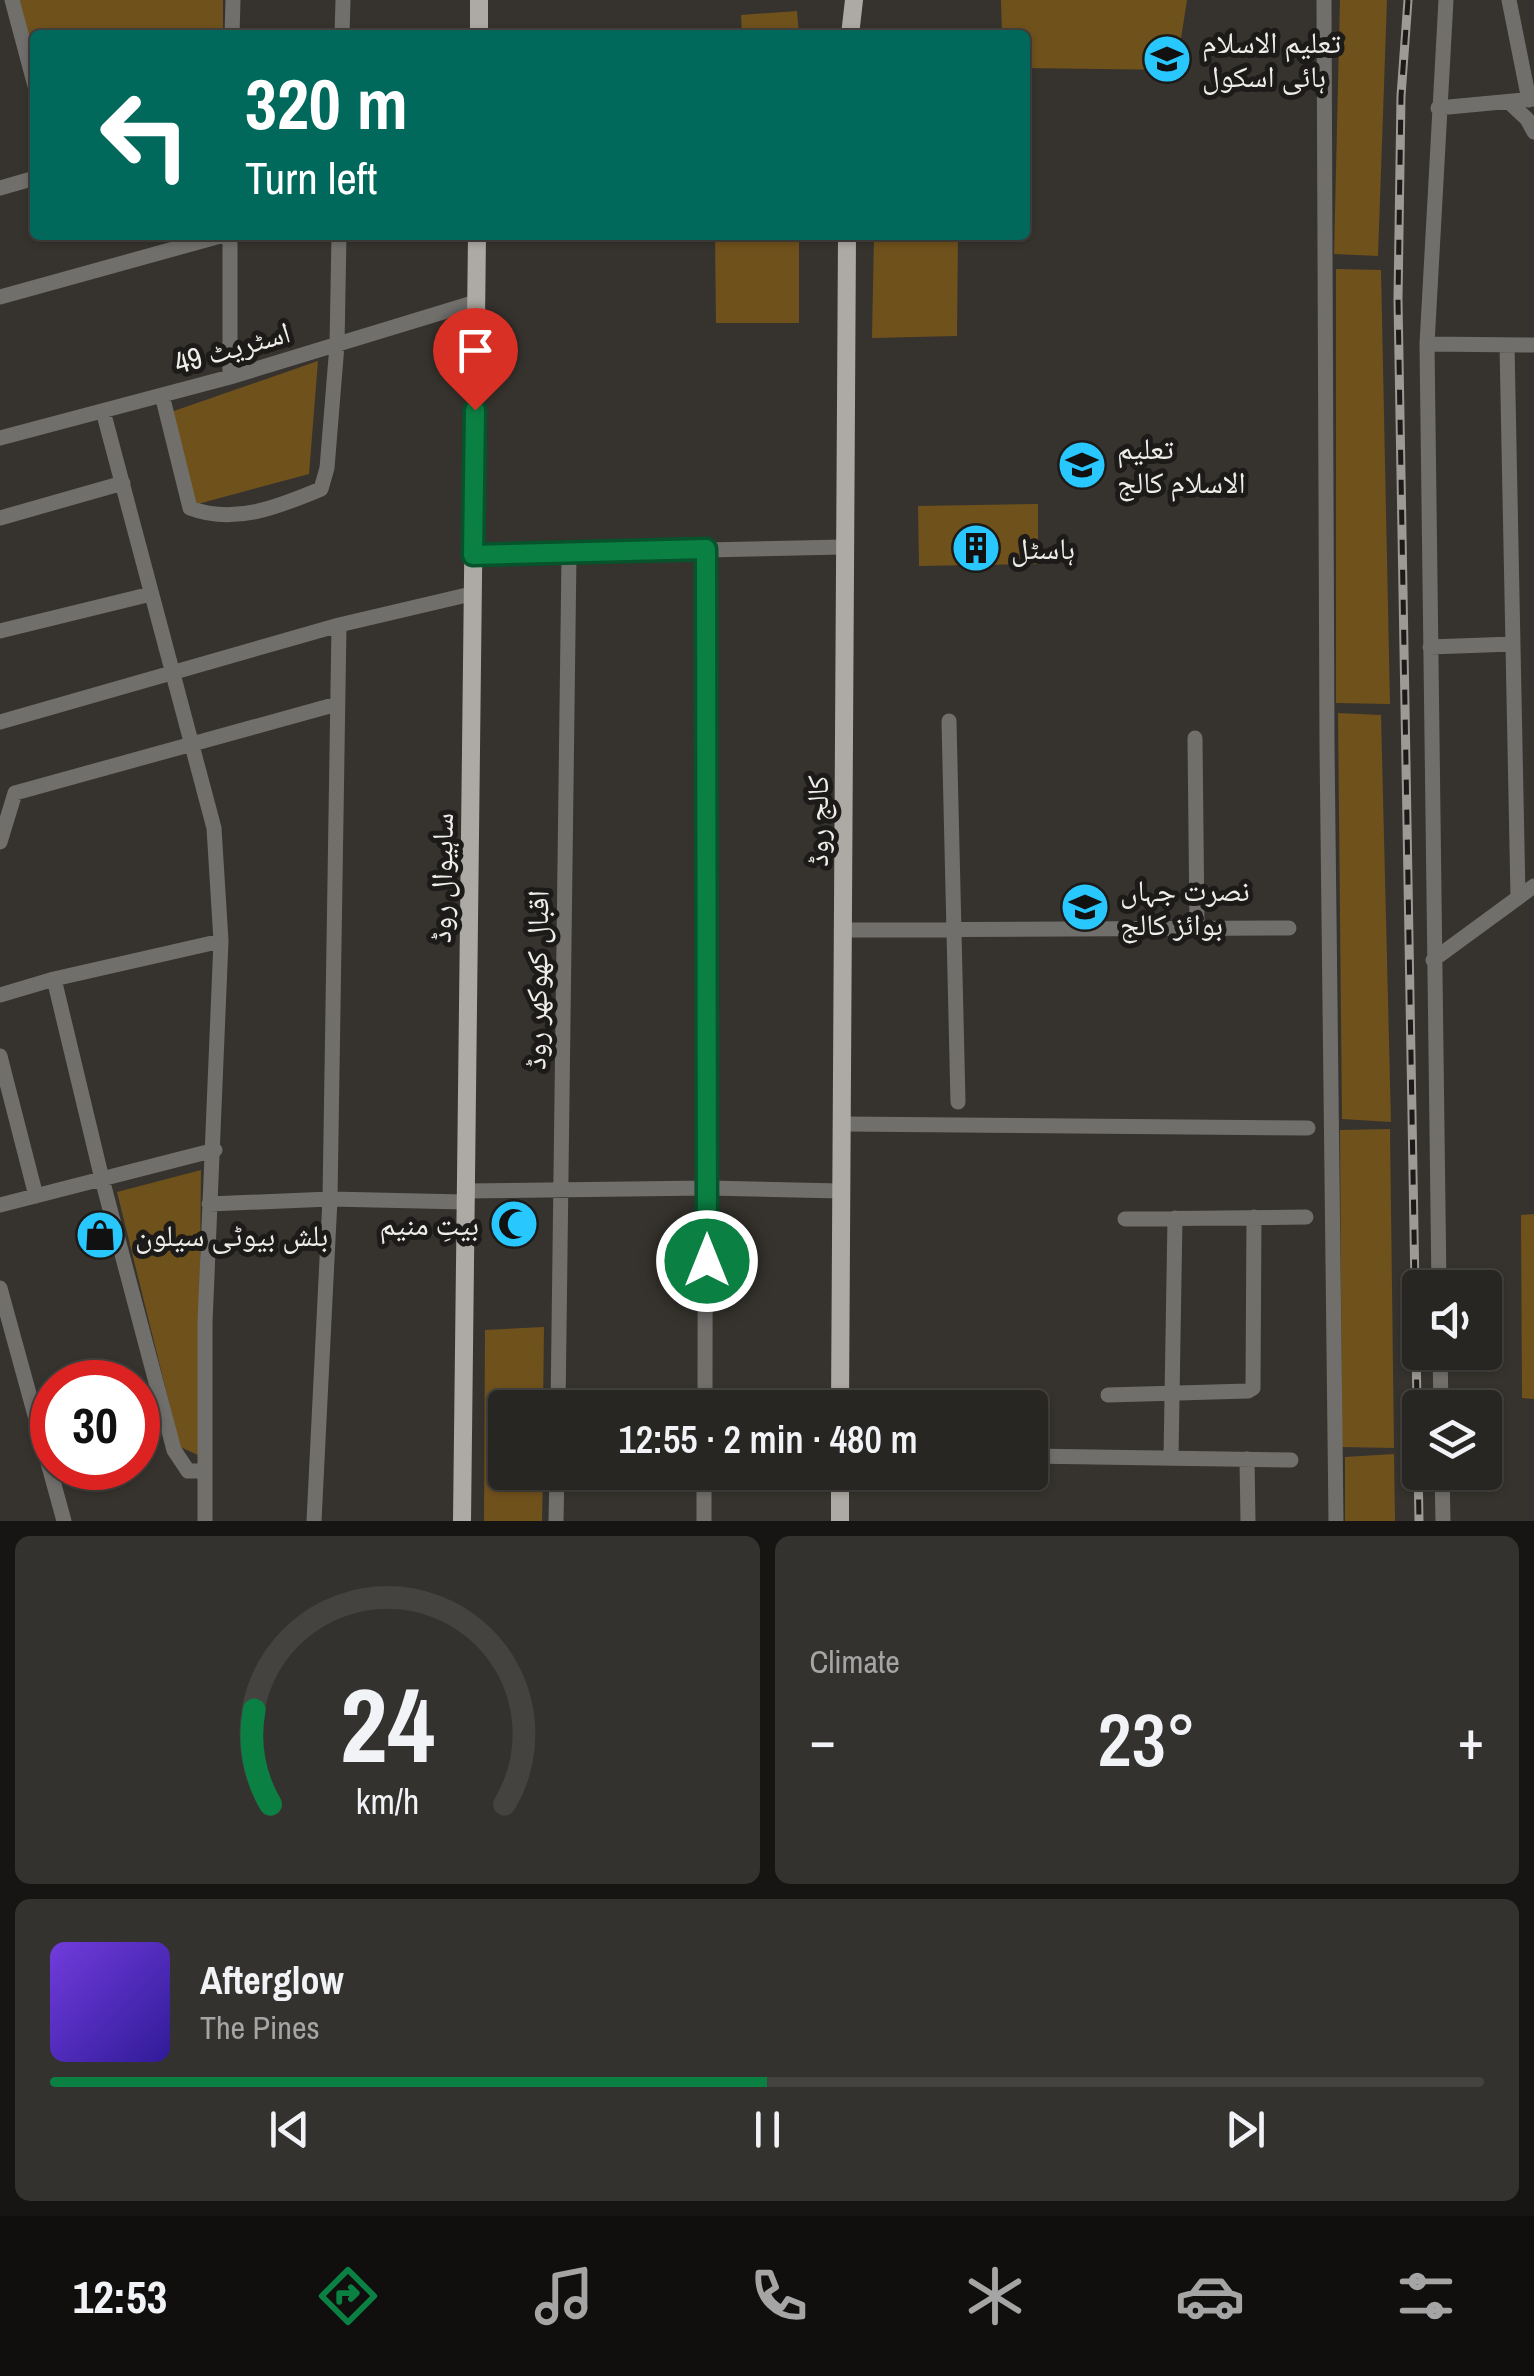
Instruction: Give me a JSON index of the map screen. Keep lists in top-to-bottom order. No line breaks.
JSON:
{"streets":{"main road":["کالج روڈ","ساہیوال روڈ"],"street":["اسٹریٹ 49","اقبال کھوکھر روڈ"]},"crossings":[["اسٹریٹ 49","ساہیوال روڈ"]],"places":{"school or university":["تعلیم الاسلام ہائی اسکول","تعلیم الاسلام کالج","نصرت جہاں بوائز کالج"],"building":["ہاسٹل"],"mosque":["بیتِ منیم"],"shop":["بلش بیوٹی سیلون"]},"page":{"turn":["320 m","Turn left"],"limit":"30","trip":"12:55 · 2 min · 480 m","tile":"Climate","heat":["−","23°","+"],"song":["Afterglow","The Pines"],"tabs":"12:53","gauge":["24","km/h"]}}
